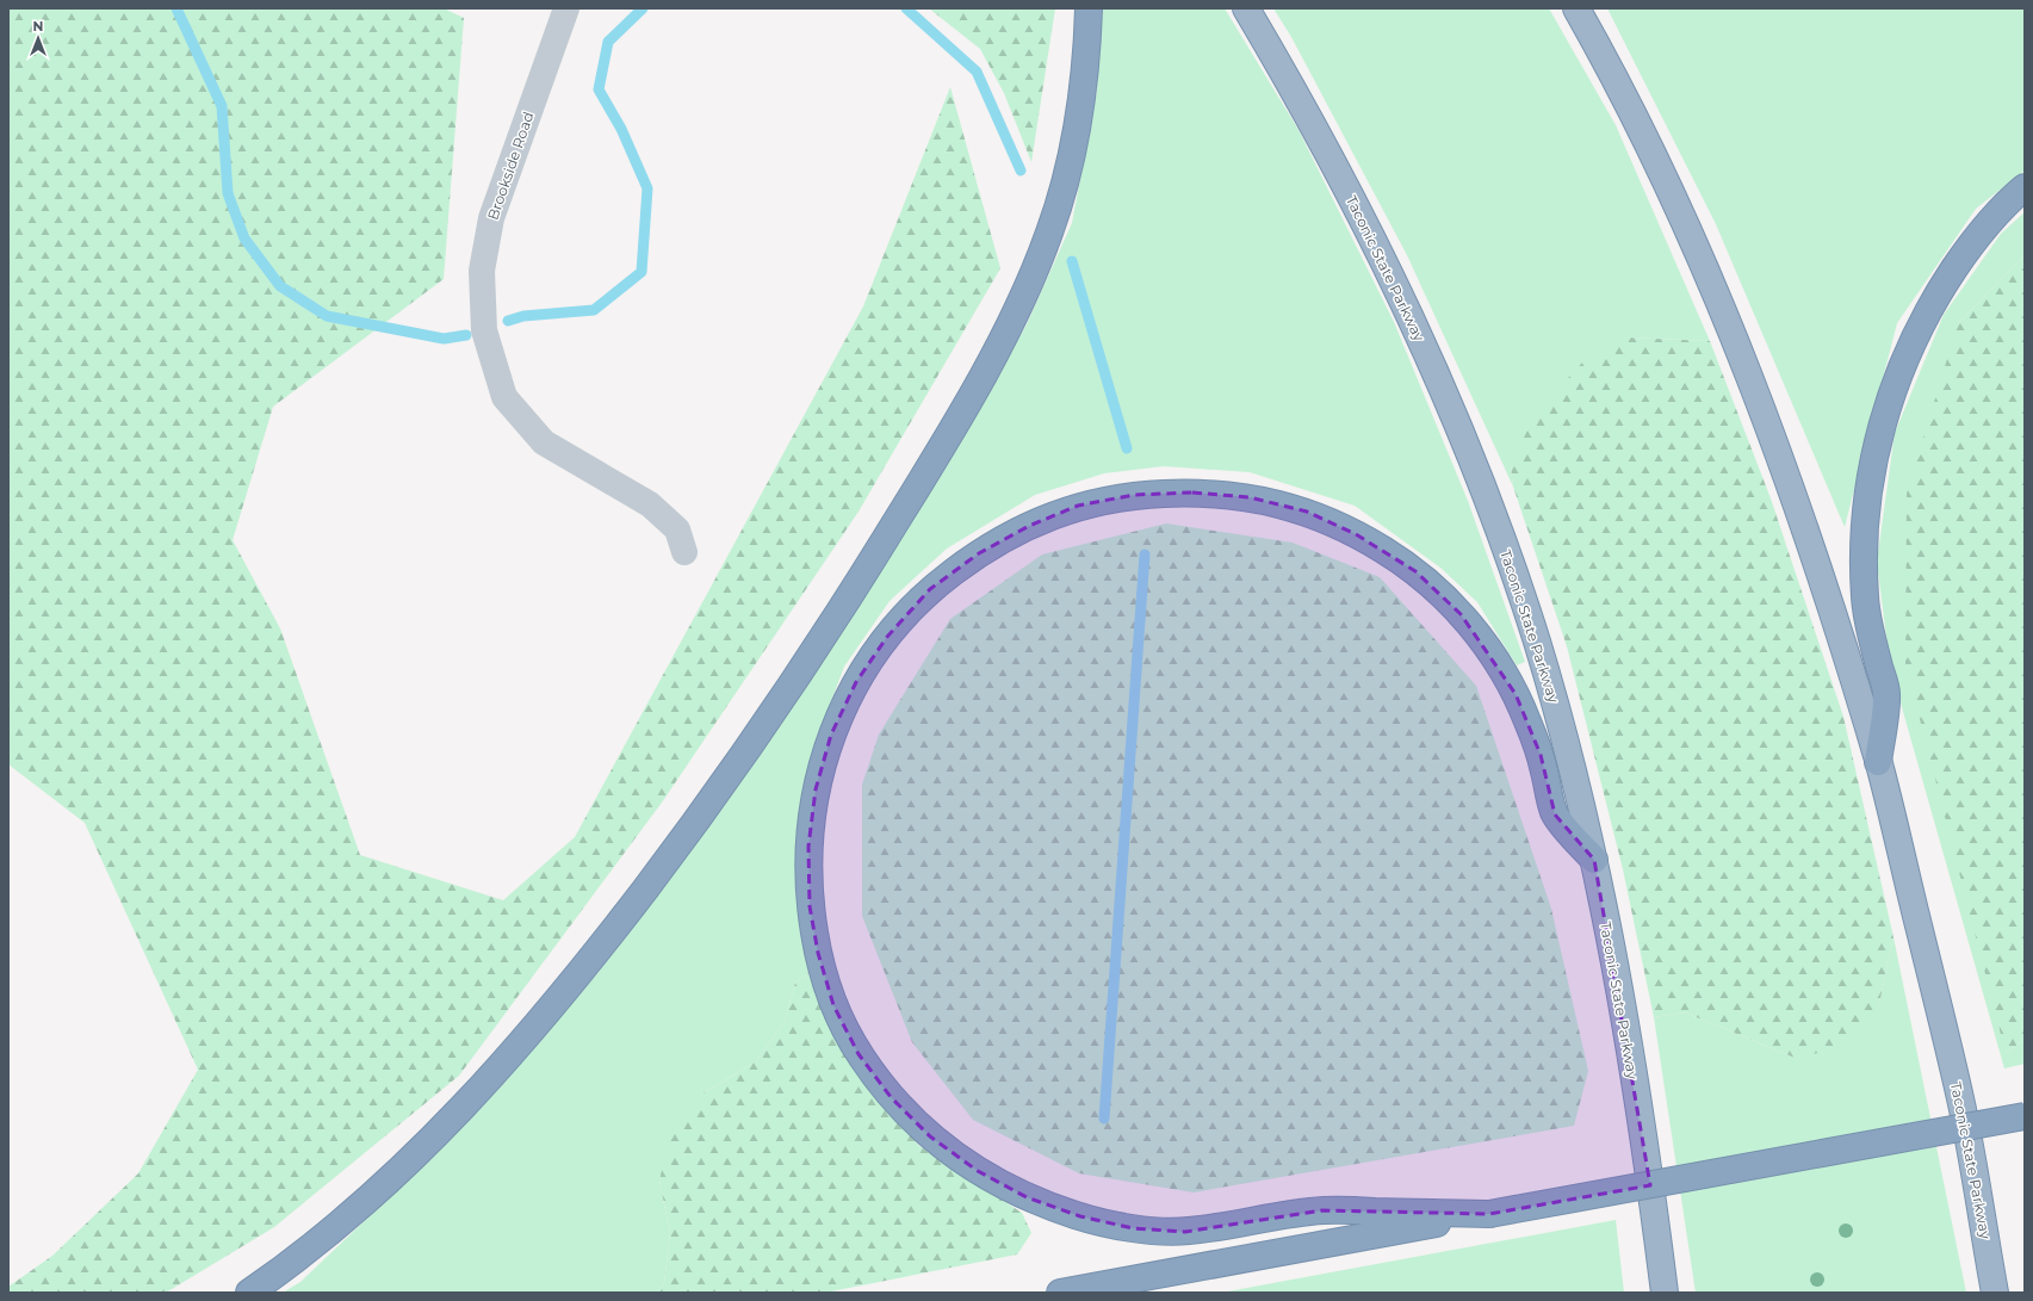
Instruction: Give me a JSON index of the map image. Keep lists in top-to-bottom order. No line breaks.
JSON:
{"streets":{"highway":["Taconic State Parkway"],"street":["Brookside Road"]},"north":"top"}
